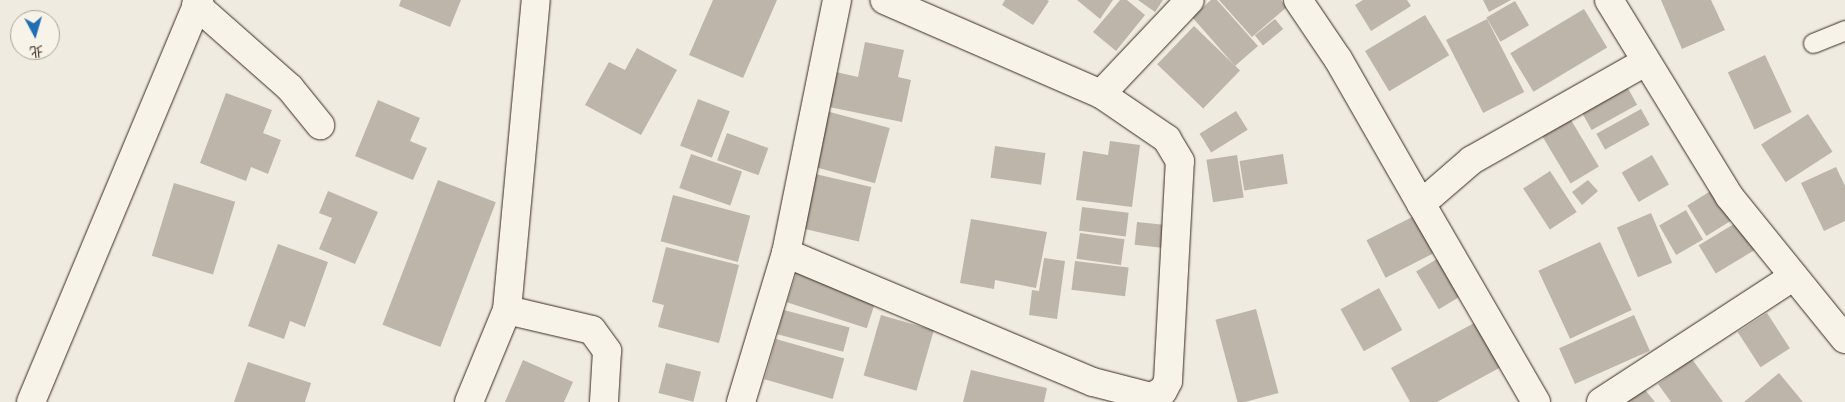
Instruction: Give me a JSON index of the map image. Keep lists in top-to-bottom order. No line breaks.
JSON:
{"north":"bottom"}
